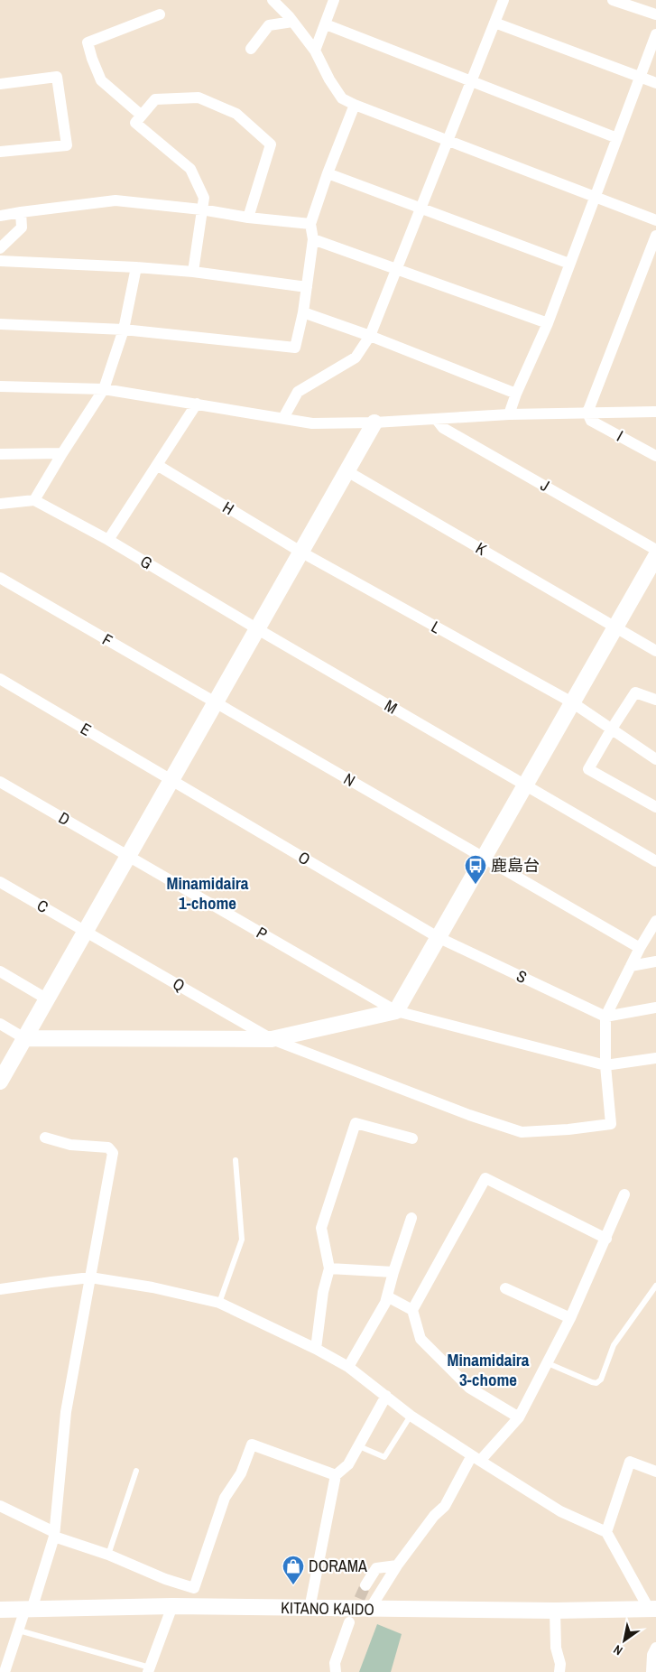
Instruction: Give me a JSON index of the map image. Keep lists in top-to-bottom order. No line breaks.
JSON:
{"streets":{"street":["I","J","H","K","G","L","F","M","E","N","D","O","C","P","S","Q","KITANO KAIDO"]},"crossings":[["H","L"],["G","M"],["F","N"],["E","O"],["D","P"],["O","S"],["C","Q"],["P","Q"]],"districts":["Minamidaira 1-chome","Minamidaira 3-chome"],"places":{"bus stop":["鹿島台"],"shop":["DORAMA"]},"north":"bottom left"}
